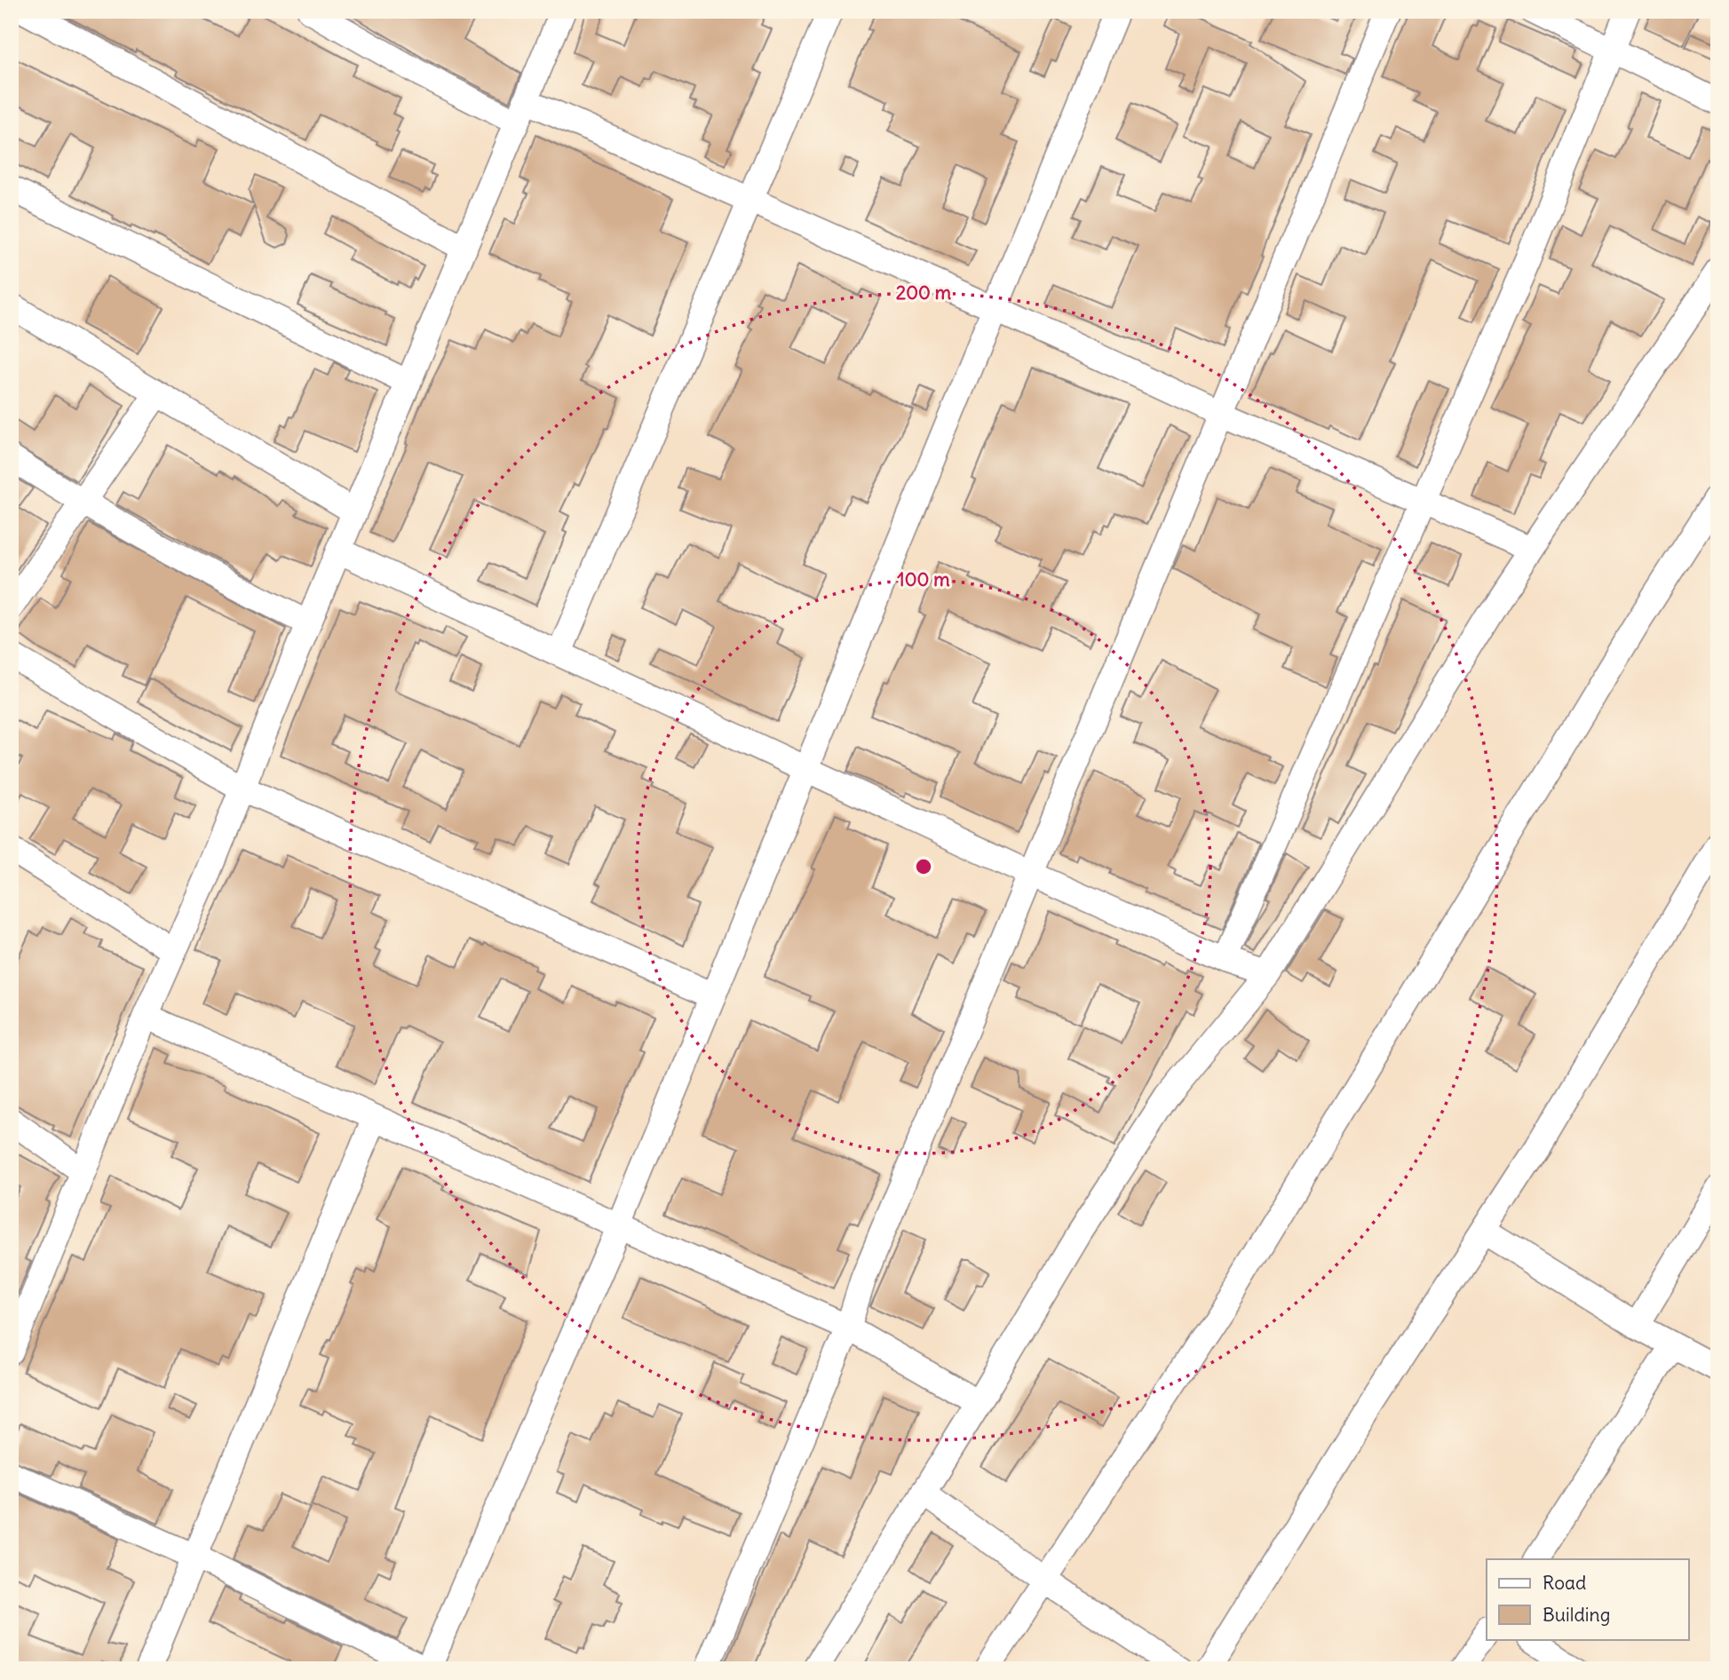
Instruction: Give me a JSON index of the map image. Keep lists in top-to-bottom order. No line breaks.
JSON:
{"legend":["Road","Building"],"rings":["200 m","100 m"]}
